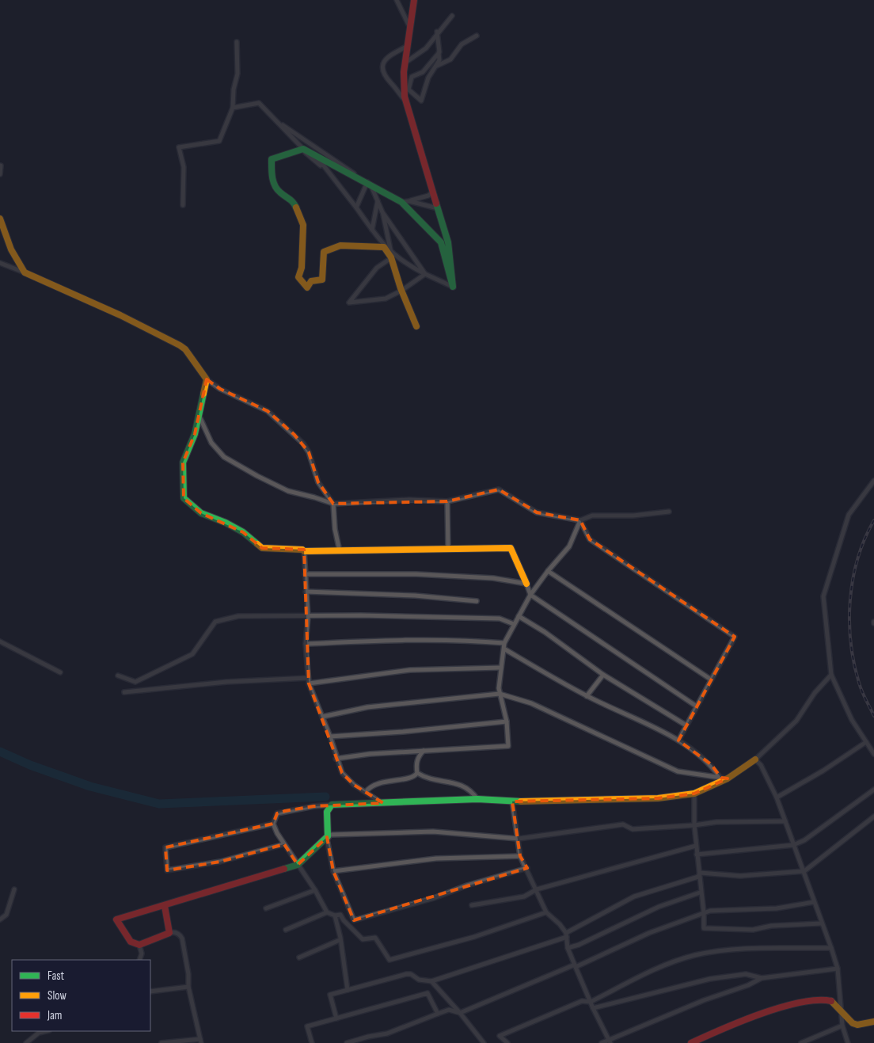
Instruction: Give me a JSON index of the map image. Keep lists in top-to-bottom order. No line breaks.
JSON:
{"legend":["Fast","Slow","Jam"]}
